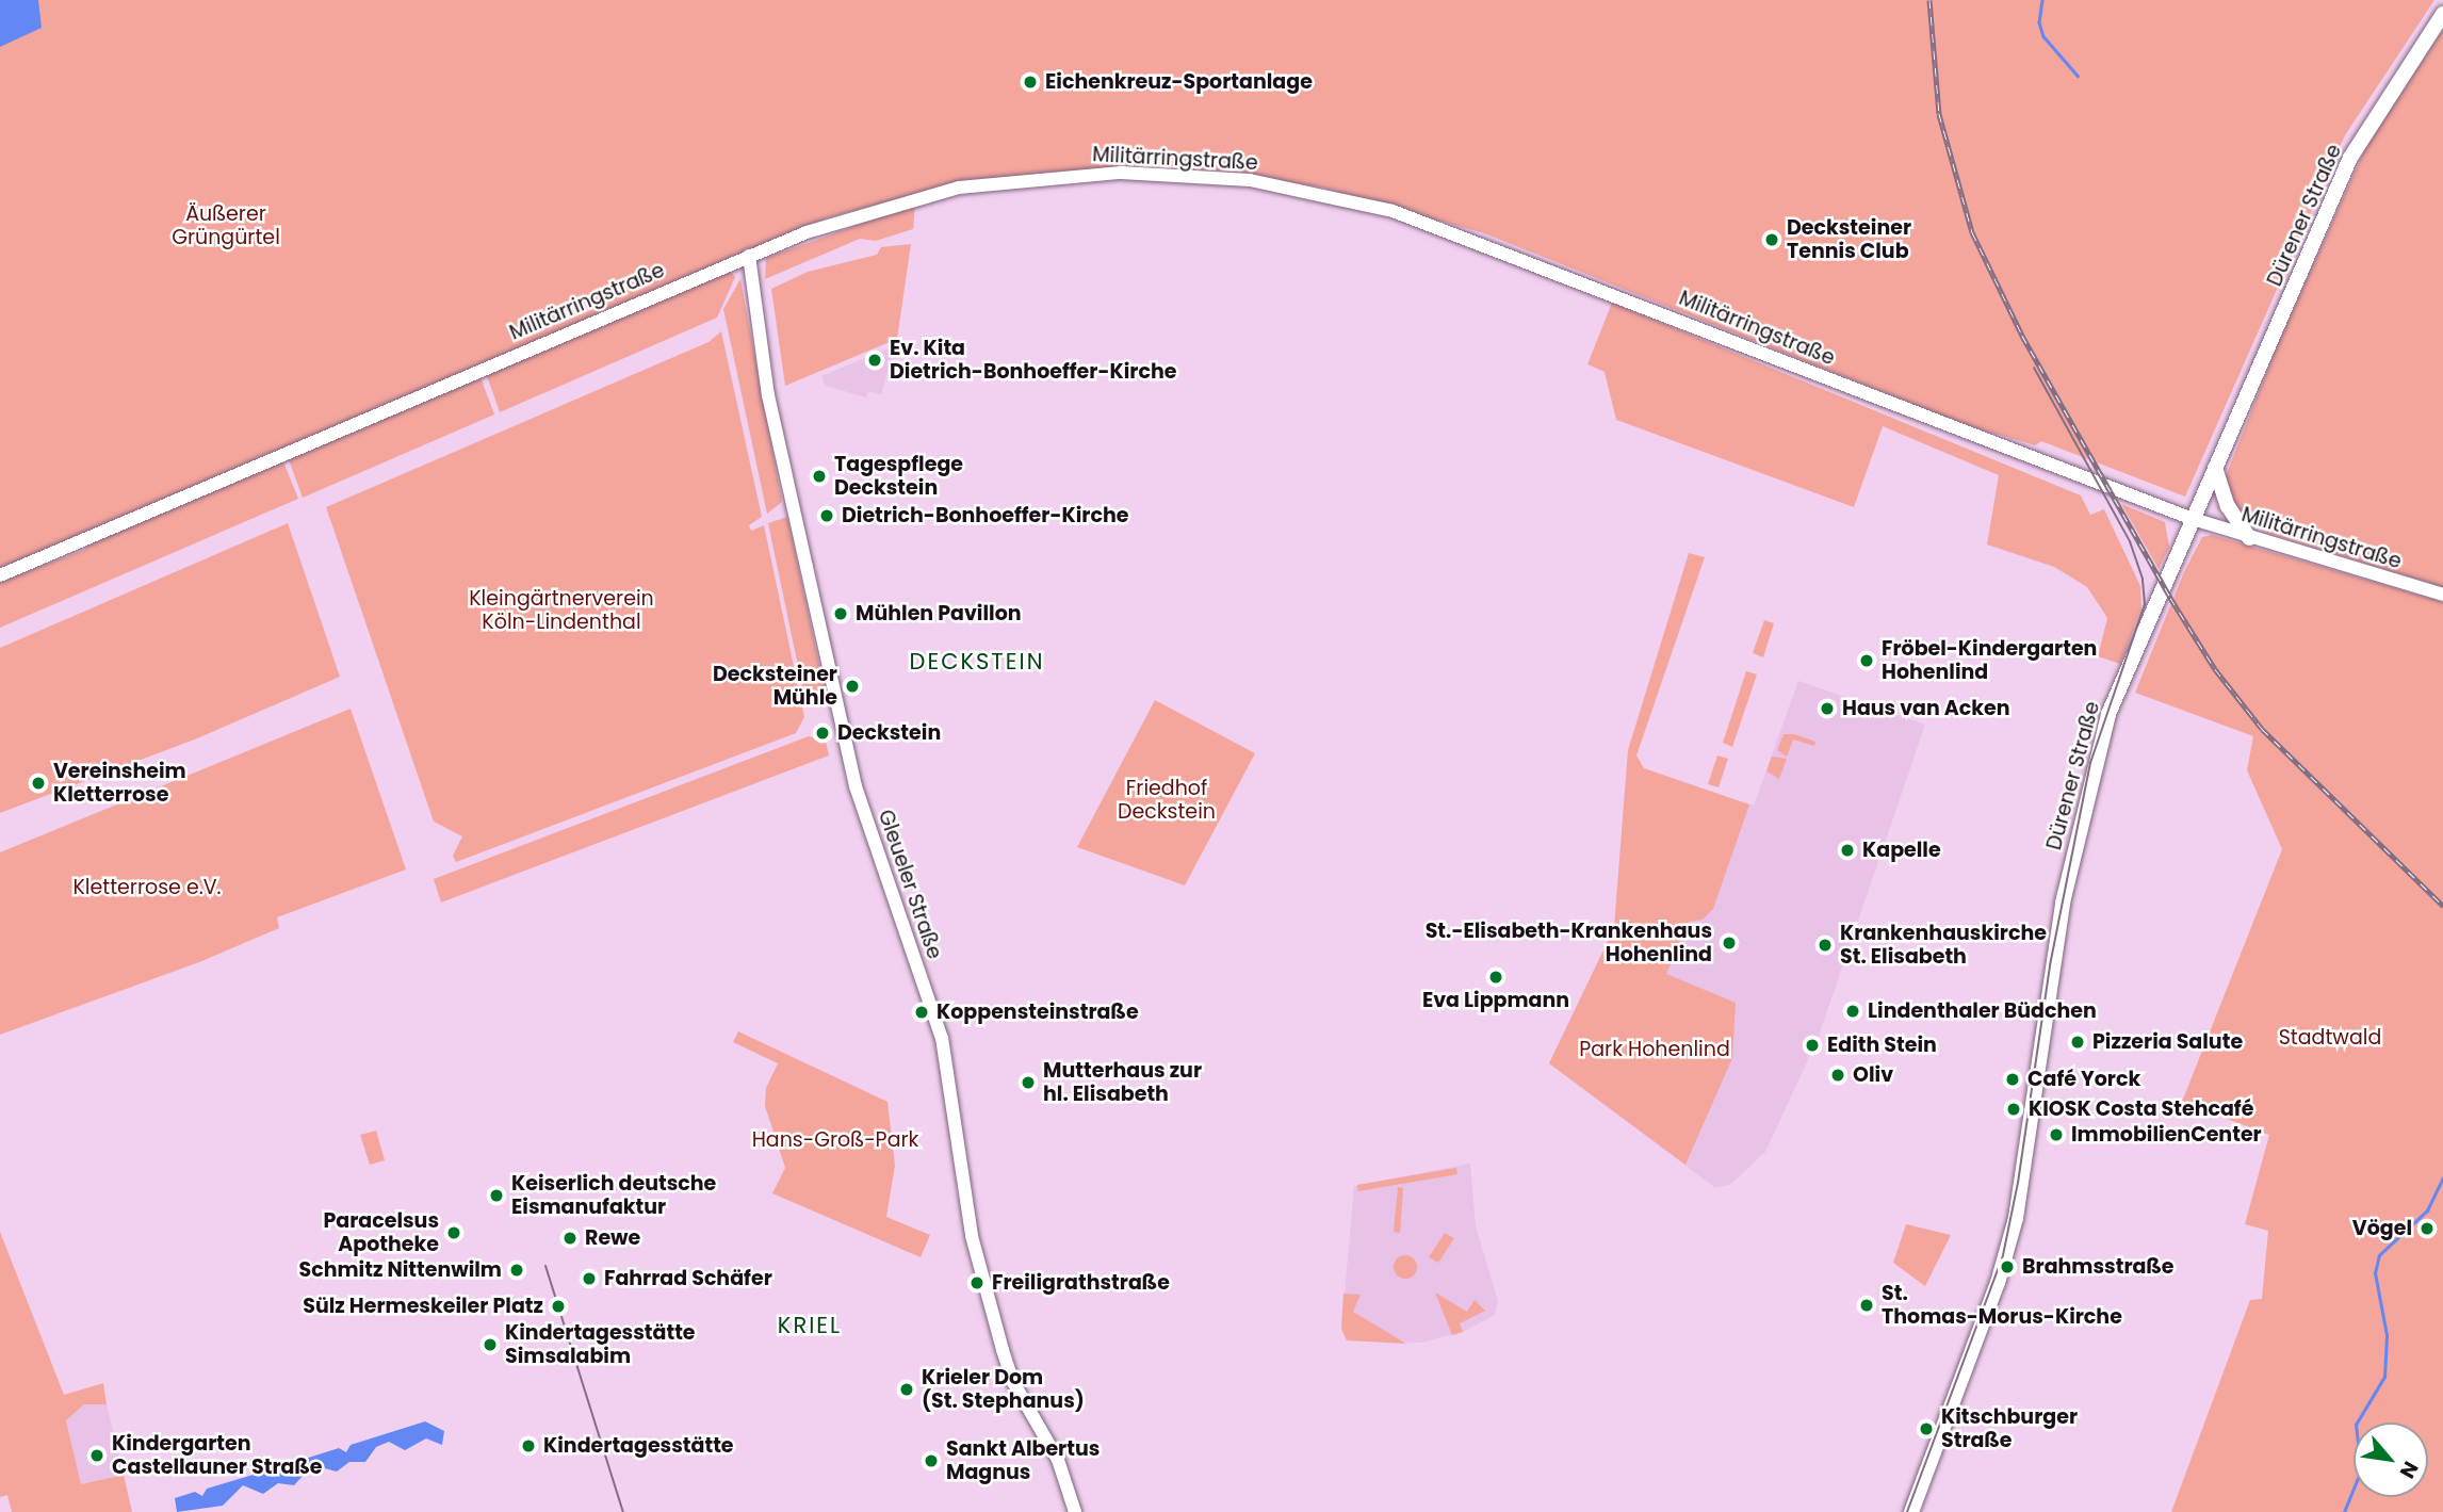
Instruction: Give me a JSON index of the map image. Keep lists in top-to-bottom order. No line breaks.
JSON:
{"streets":{"main road":["Militärringstraße","Dürener Straße","Gleueler Straße"]},"crossings":[["Militärringstraße","Dürener Straße"],["Militärringstraße","Gleueler Straße"]],"districts":["DECKSTEIN","KRIEL"],"parks":["Äußerer Grüngürtel","Kleingärtnerverein Köln-Lindenthal","Friedhof Deckstein","Kletterrose e.V.","Stadtwald","Park Hohenlind","Hans-Groß-Park"],"places":["Eichenkreuz-Sportanlage","Decksteiner Tennis Club","Ev. Kita Dietrich-Bonhoeffer-Kirche","Tagespflege Deckstein","Dietrich-Bonhoeffer-Kirche","Mühlen Pavillon","Fröbel-Kindergarten Hohenlind","Decksteiner Mühle","Haus van Acken","Deckstein","Vereinsheim Kletterrose","Kapelle","St.-Elisabeth-Krankenhaus Hohenlind","Krankenhauskirche St. Elisabeth","Eva Lippmann","Lindenthaler Büdchen","Koppensteinstraße","Pizzeria Salute","Edith Stein","Oliv","Café Yorck","Mutterhaus zur hl. Elisabeth","KIOSK Costa Stehcafé","ImmobilienCenter","Keiserlich deutsche Eismanufaktur","Vögel","Paracelsus Apotheke","Rewe","Brahmsstraße","Schmitz Nittenwilm","Fahrrad Schäfer","Freiligrathstraße","St. Thomas-Morus-Kirche","Sülz Hermeskeiler Platz","Kindertagesstätte Simsalabim","Krieler Dom (St. Stephanus)","Kitschburger Straße","Kindertagesstätte","Kindergarten Castellauner Straße","Sankt Albertus Magnus"],"north":"bottom right"}
